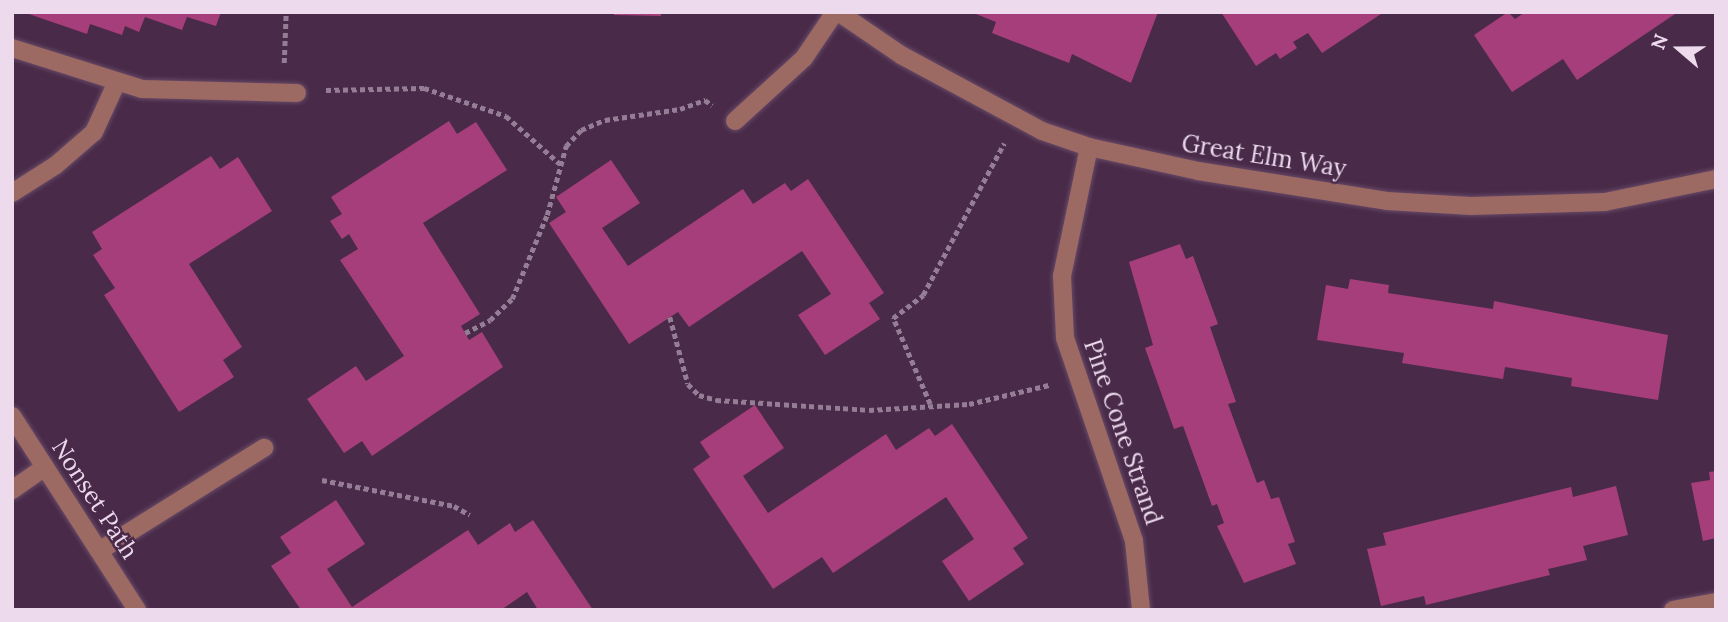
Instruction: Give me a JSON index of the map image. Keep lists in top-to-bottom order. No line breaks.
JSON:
{"streets":{"street":["Great Elm Way","Pine Cone Strand","Nonset Path"]},"crossings":[["Great Elm Way","Pine Cone Strand"]],"north":"left"}
